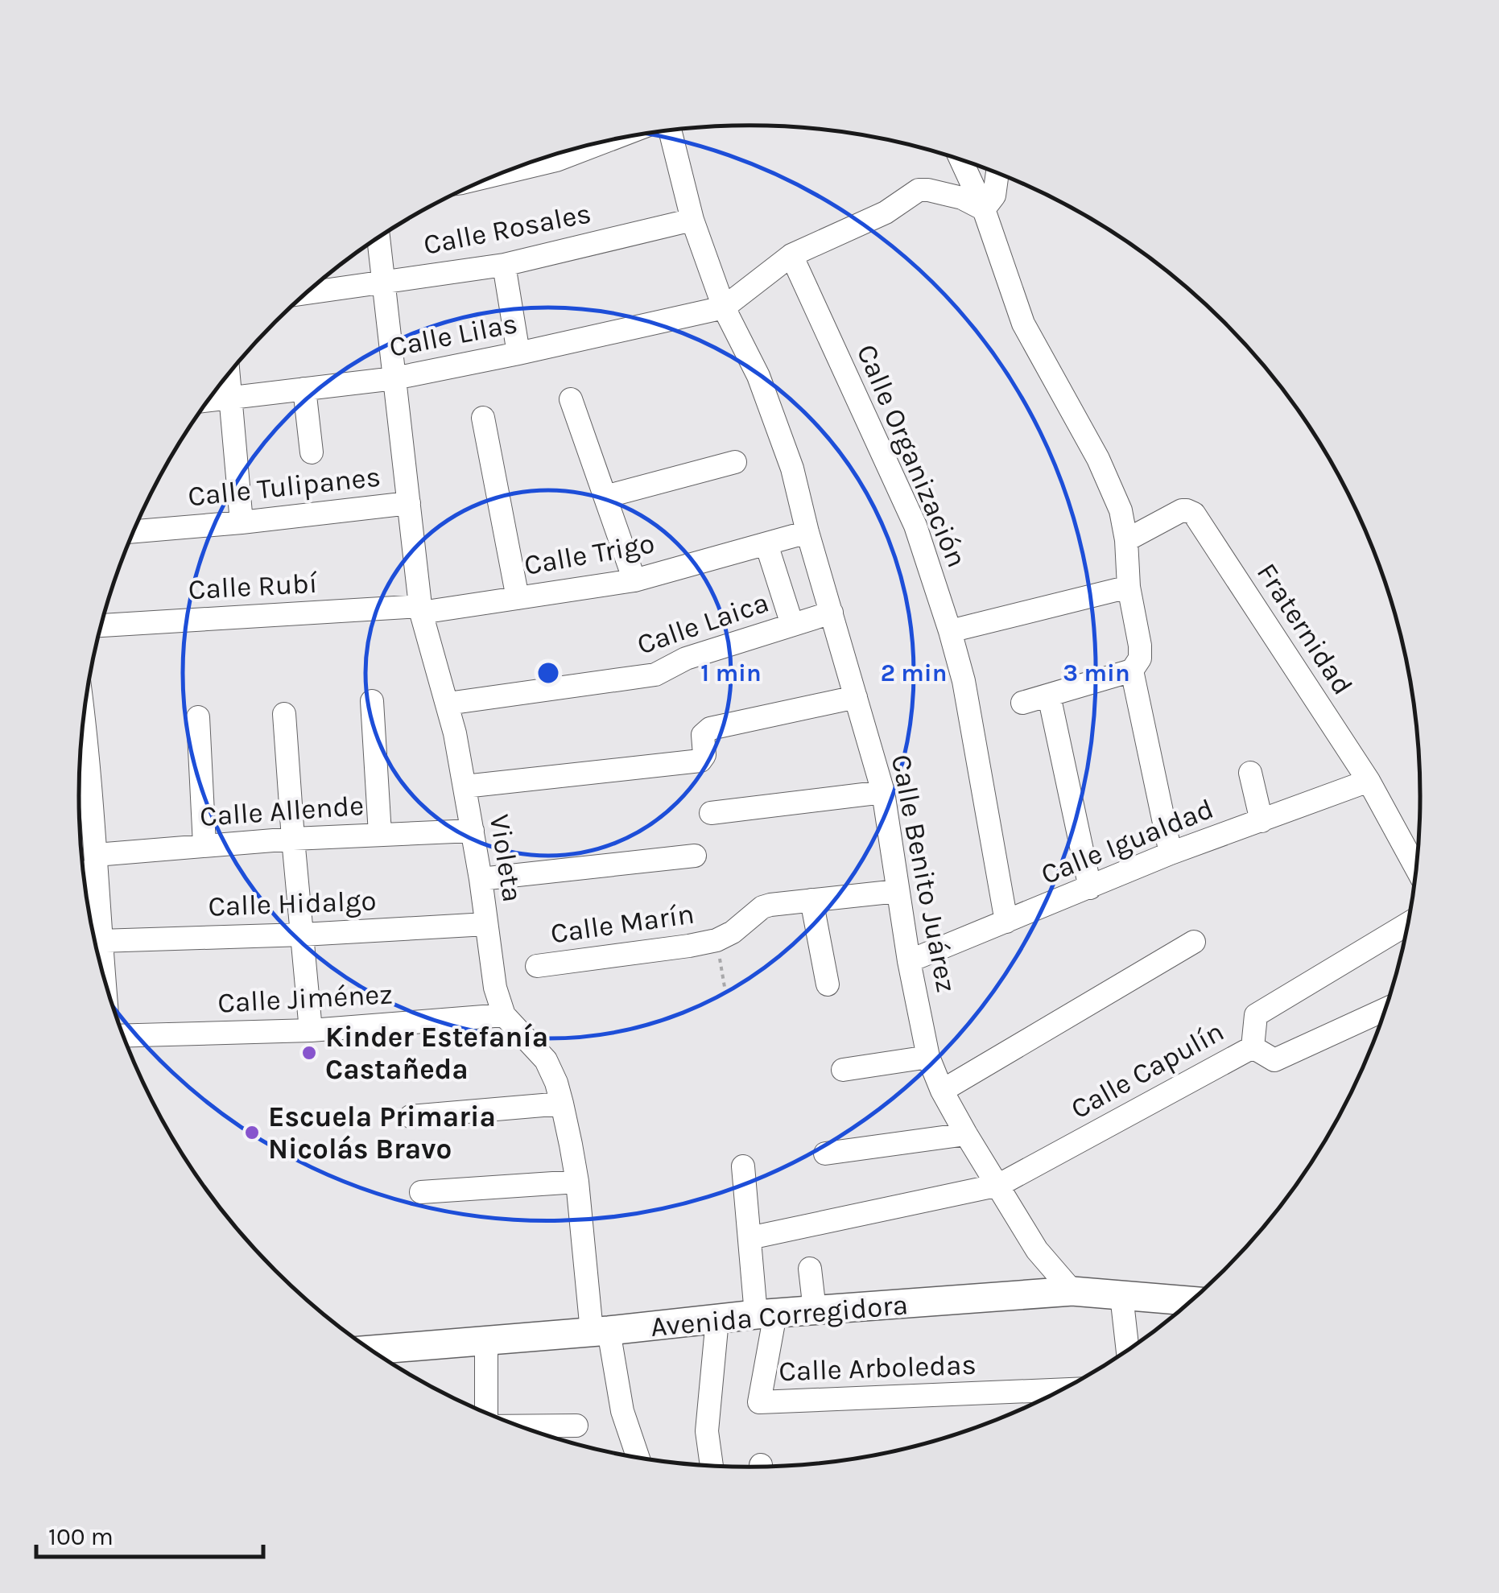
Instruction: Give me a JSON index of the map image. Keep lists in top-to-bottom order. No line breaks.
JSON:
{"streets":{"main road":["Avenida Corregidora"],"street":["Calle Rosales","Calle Lilas","Calle Organización","Calle Tulipanes","Calle Trigo","Calle Rubí","Calle Laica","Fraternidad","Calle Allende","Calle Igualdad","Violeta","Calle Benito Juárez","Calle Hidalgo","Calle Marín","Calle Jiménez","Calle Capulín","Calle Arboledas"]},"crossings":[["Calle Rosales","Violeta"],["Calle Rosales","Calle Benito Juárez"],["Calle Lilas","Violeta"],["Calle Lilas","Calle Benito Juárez"],["Calle Organización","Calle Igualdad"],["Calle Tulipanes","Violeta"],["Calle Trigo","Calle Rubí"],["Calle Trigo","Violeta"],["Calle Trigo","Calle Benito Juárez"],["Calle Rubí","Violeta"],["Calle Laica","Violeta"],["Calle Laica","Calle Benito Juárez"],["Fraternidad","Calle Igualdad"],["Calle Allende","Violeta"],["Calle Igualdad","Calle Benito Juárez"],["Violeta","Calle Hidalgo"],["Violeta","Calle Jiménez"],["Violeta","Avenida Corregidora"],["Calle Benito Juárez","Calle Marín"],["Calle Benito Juárez","Calle Capulín"],["Calle Benito Juárez","Avenida Corregidora"],["Avenida Corregidora","Calle Arboledas"]],"places":["Kinder Estefanía Castañeda","Escuela Primaria Nicolás Bravo"],"scale_bar":"100 m","rings":["1 min","2 min","3 min"]}
